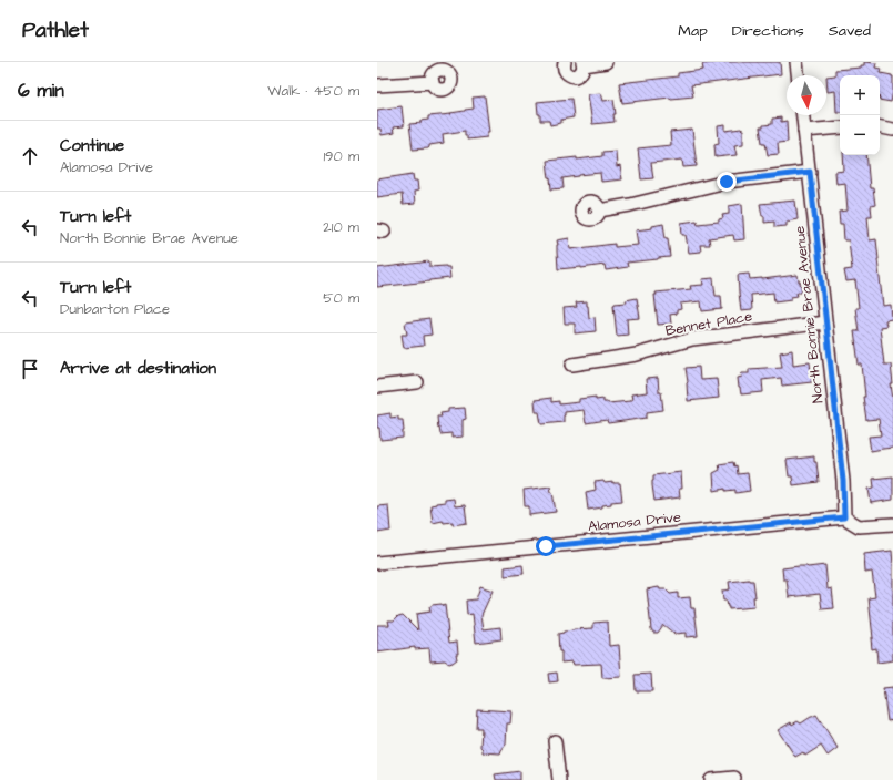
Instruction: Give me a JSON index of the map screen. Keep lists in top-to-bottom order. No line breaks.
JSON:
{"streets":{"street":["North Bonnie Brae Avenue","Bennet Place","Alamosa Drive"]},"crossings":[["North Bonnie Brae Avenue","Bennet Place"],["North Bonnie Brae Avenue","Alamosa Drive"]],"north":"bottom","page":{"header":"Pathlet","nav":["Map","Directions","Saved"],"heading":["6 min","Walk · 450 m"],"map_buttons":["+","−"],"list":[["Continue","Alamosa Drive","190 m"],["Turn left","North Bonnie Brae Avenue","210 m"],["Turn left","Dunbarton Place","50 m"],"Arrive at destination"]}}
